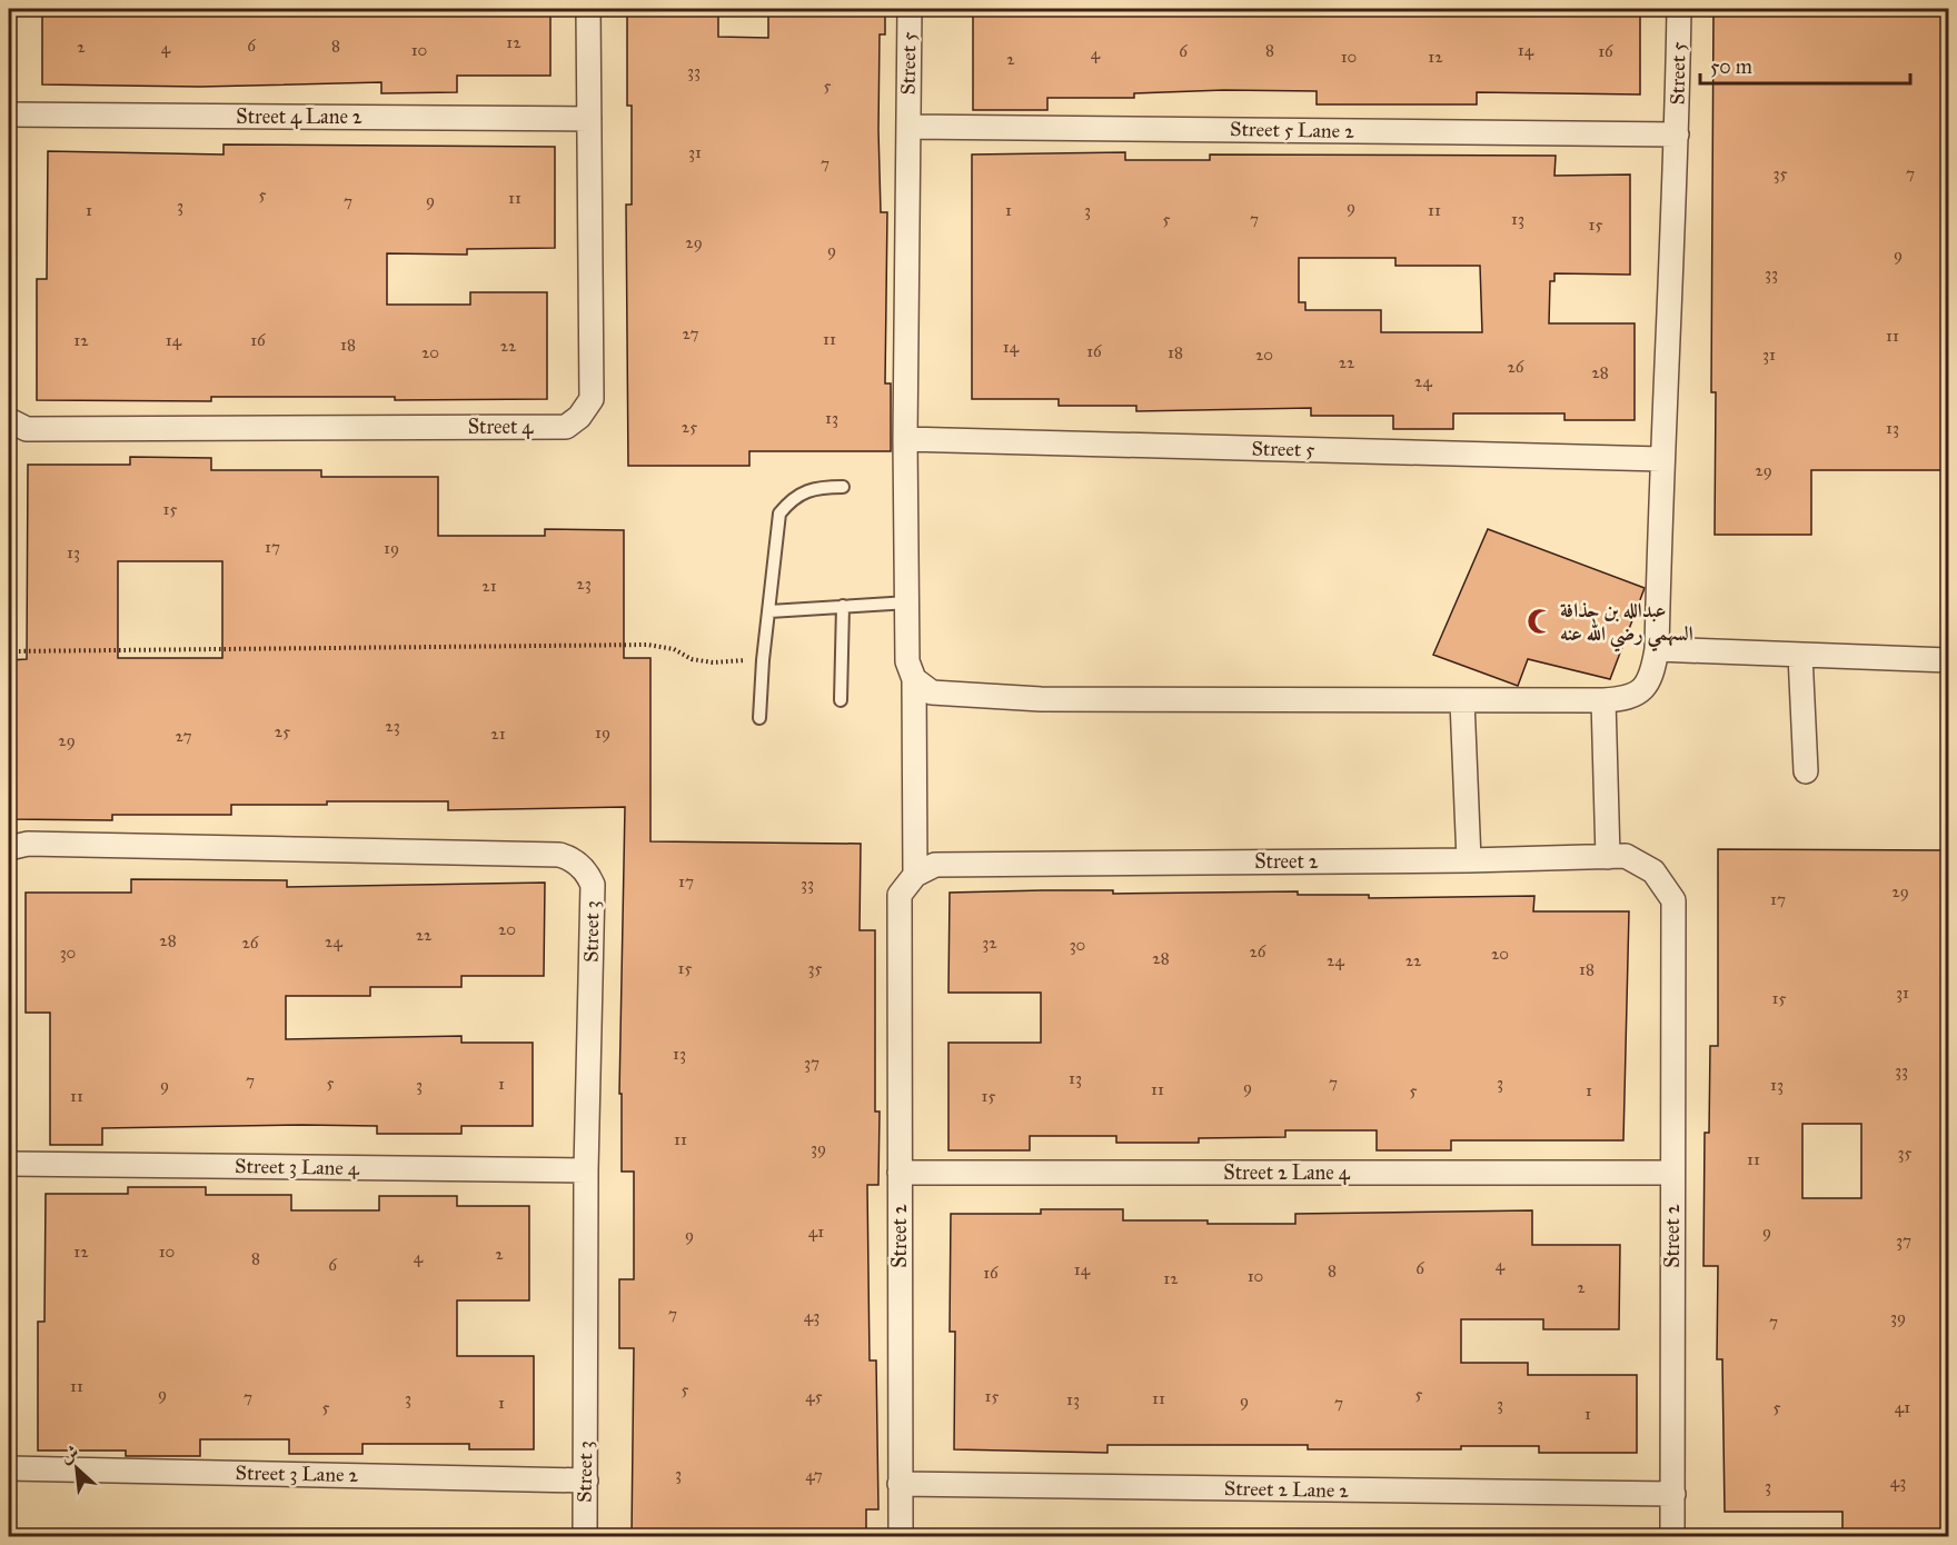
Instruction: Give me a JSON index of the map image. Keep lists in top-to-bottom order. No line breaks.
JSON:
{"streets":{"street":["Street 5","Street 4 Lane 2","Street 5 Lane 2","Street 4","Street 2","Street 3","Street 3 Lane 4","Street 2 Lane 4","Street 3 Lane 2","Street 2 Lane 2"]},"crossings":[["Street 5","Street 5 Lane 2"],["Street 5","Street 2"],["Street 4 Lane 2","Street 4"],["Street 2","Street 2 Lane 4"],["Street 2","Street 2 Lane 2"],["Street 3","Street 3 Lane 4"],["Street 3","Street 3 Lane 2"]],"places":{"mosque":["عبدالله بن حذافة السهمي رضي الله عنه"]},"house_numbers":["12","6","8","2","4","10","8","14","6","16","4","10","12","2","33","5","31","7","35","7","5","11","9","7","3","9","1","1","3","11","5","7","13","15","29","9","9","33","27","11","11","12","14","16","18","22","14","16","20","18","20","31","22","26","28","24","13","25","13","29","15","17","19","13","23","21","23","25","19","21","27","29","17","33","29","17","20","22","28","24","26","32","30","26","30","20","28","24","22","15","35","18","31","15","13","37","33","13","7","5","7","3","1","9","3","13","9","11","5","1","11","15","11","39","35","11","41","9","9","37","12","10","2","4","8","6","4","6","14","8","16","10","12","2","7","43","39","7","11","5","9","5","45","15","7","3","11","13","9","1","7","3","5","5","41","1","3","47","43","3"],"scale_bar":"50 m","north":"top left"}
